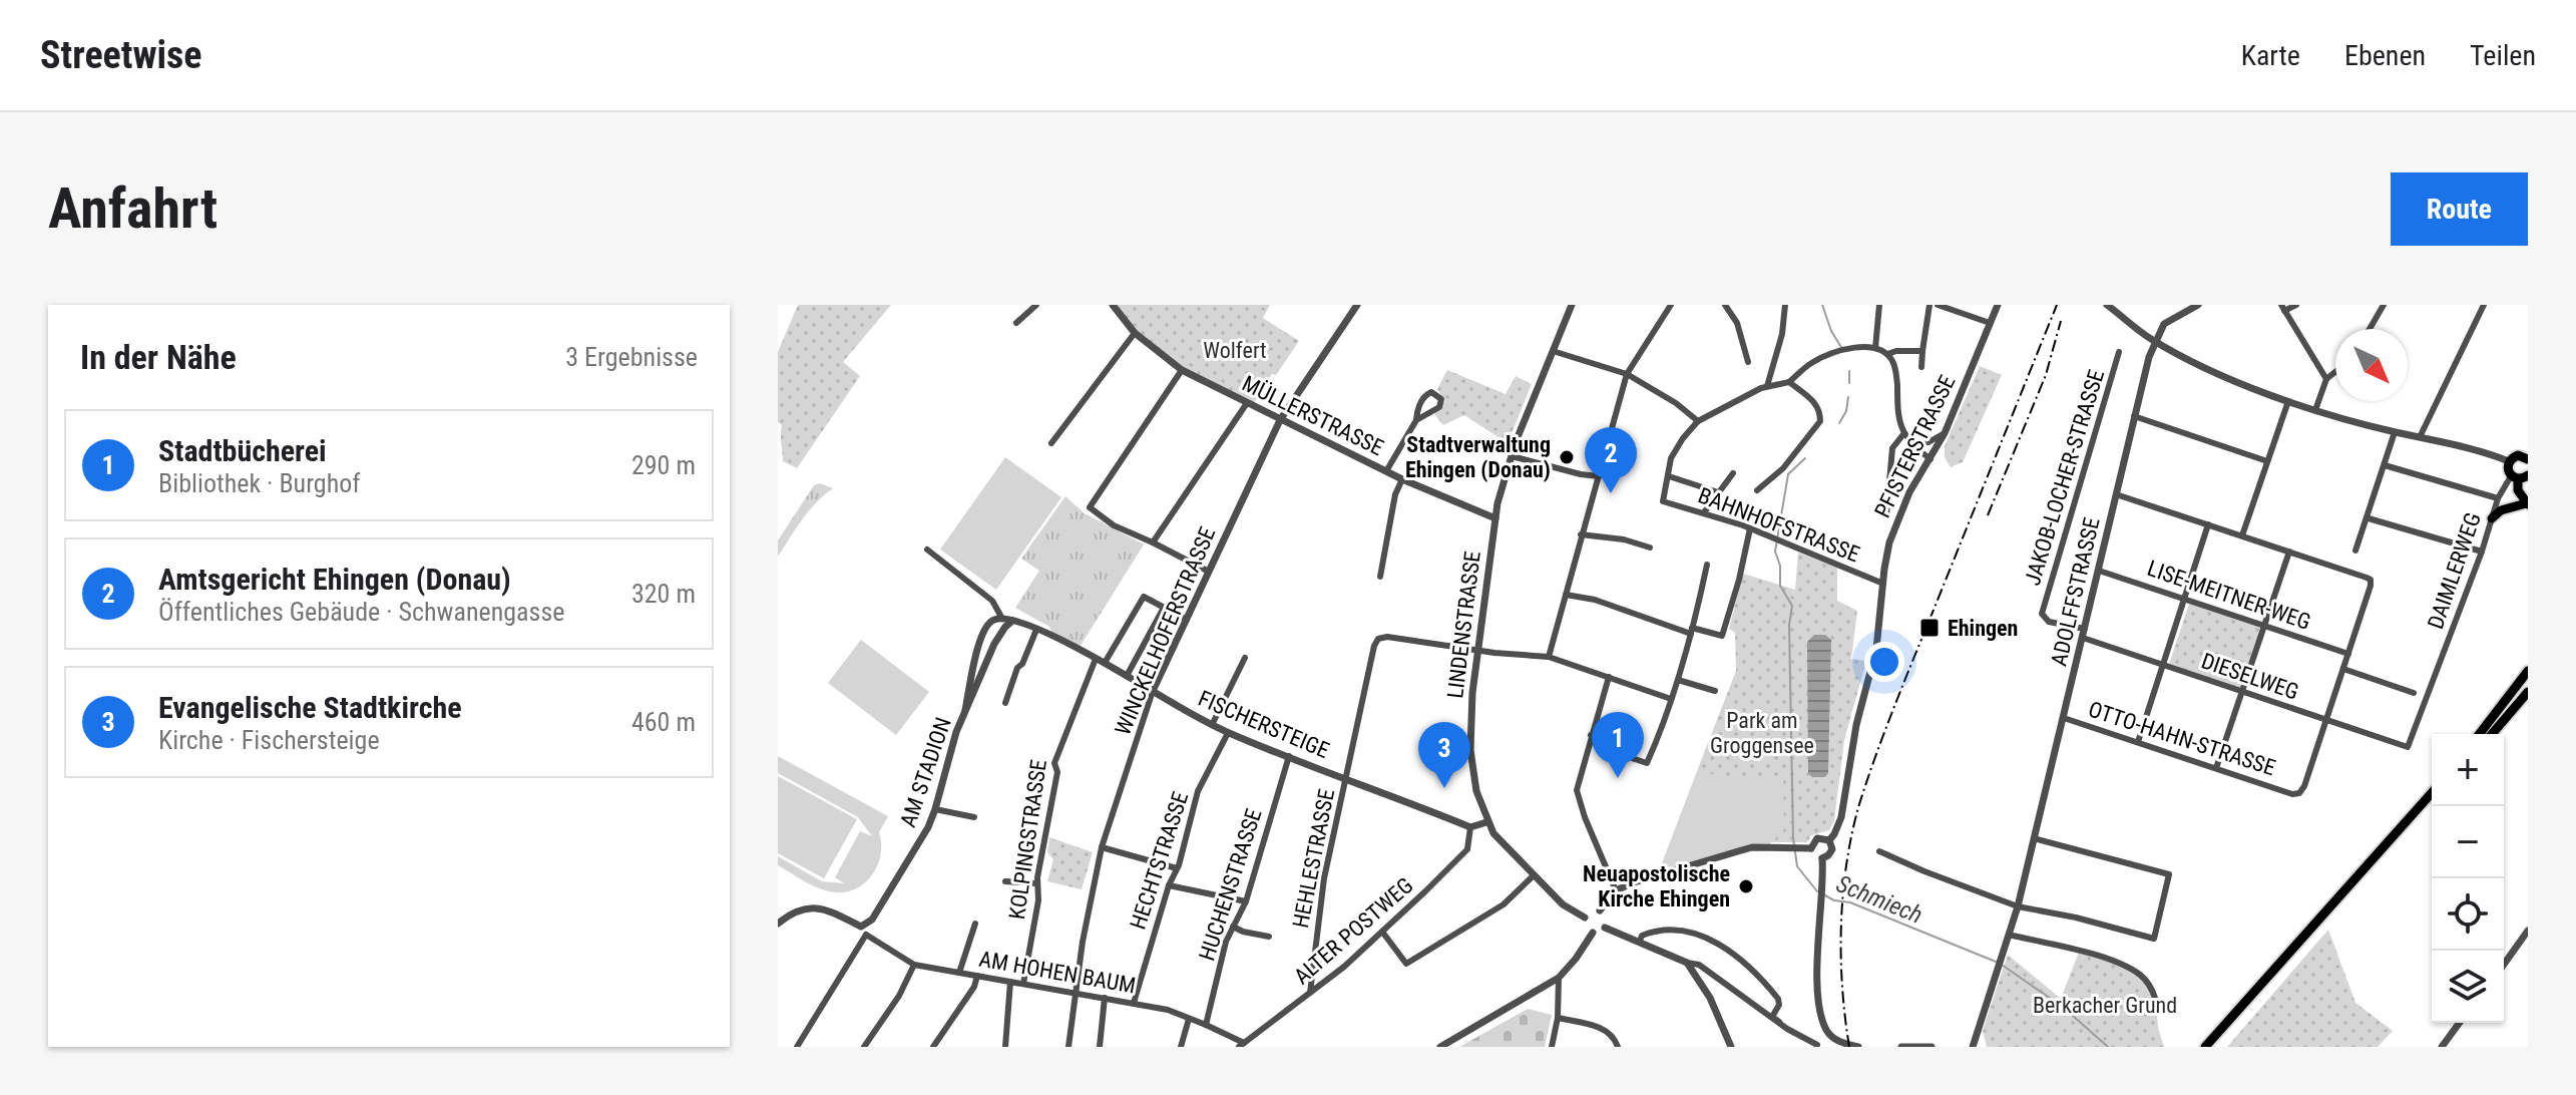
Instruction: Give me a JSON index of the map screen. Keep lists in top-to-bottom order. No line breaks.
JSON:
{"streets":{"street":["MÜLLERSTRASSE","PFISTERSTRASSE","JAKOB-LOCHER-STRASSE","BAHNHOFSTRASSE","DAIMLERWEG","ADOLFFSTRASSE","LISE-MEITNER-WEG","LINDENSTRASSE","WINCKELHOFERSTRASSE","DIESELWEG","FISCHERSTEIGE","OTTO-HAHN-STRASSE","AM STADION","KOLPINGSTRASSE","HEHLESTRASSE","HECHTSTRASSE","HUCHENSTRASSE","ALTER POSTWEG","AM HOHEN BAUM"]},"crossings":[["MÜLLERSTRASSE","LINDENSTRASSE"],["MÜLLERSTRASSE","WINCKELHOFERSTRASSE"],["PFISTERSTRASSE","BAHNHOFSTRASSE"],["JAKOB-LOCHER-STRASSE","ADOLFFSTRASSE"],["JAKOB-LOCHER-STRASSE","DIESELWEG"],["DAIMLERWEG","DIESELWEG"],["ADOLFFSTRASSE","LISE-MEITNER-WEG"],["ADOLFFSTRASSE","DIESELWEG"],["ADOLFFSTRASSE","OTTO-HAHN-STRASSE"],["LISE-MEITNER-WEG","OTTO-HAHN-STRASSE"],["LINDENSTRASSE","HEHLESTRASSE"],["WINCKELHOFERSTRASSE","FISCHERSTEIGE"],["WINCKELHOFERSTRASSE","AM HOHEN BAUM"],["DIESELWEG","OTTO-HAHN-STRASSE"],["FISCHERSTEIGE","AM STADION"],["FISCHERSTEIGE","KOLPINGSTRASSE"],["FISCHERSTEIGE","HEHLESTRASSE"],["FISCHERSTEIGE","HECHTSTRASSE"],["FISCHERSTEIGE","HUCHENSTRASSE"],["FISCHERSTEIGE","ALTER POSTWEG"],["AM STADION","AM HOHEN BAUM"],["KOLPINGSTRASSE","AM HOHEN BAUM"],["HEHLESTRASSE","ALTER POSTWEG"],["HECHTSTRASSE","AM HOHEN BAUM"],["HUCHENSTRASSE","AM HOHEN BAUM"],["ALTER POSTWEG","AM HOHEN BAUM"]],"water":["Schmiech"],"parks":["Wolfert","Park am Groggensee","Berkacher Grund"],"places":{"other":["Stadtverwaltung Ehingen (Donau)","Neuapostolische Kirche Ehingen"],"transit":["Ehingen"]},"north":"bottom right","page":{"header":"Streetwise","nav":["Karte","Ebenen","Teilen"],"buttons":"Route","title":"Anfahrt","heading":["In der Nähe","3 Ergebnisse"],"list":[{"mark":"1","name":"Stadtbücherei","note":"Bibliothek · Burghof","value":"290 m"},{"mark":"2","name":"Amtsgericht Ehingen (Donau)","note":"Öffentliches Gebäude · Schwanengasse","value":"320 m"},{"mark":"3","name":"Evangelische Stadtkirche","note":"Kirche · Fischersteige","value":"460 m"}],"pins":["2","1","3"],"map_buttons":["+","−"]}}
